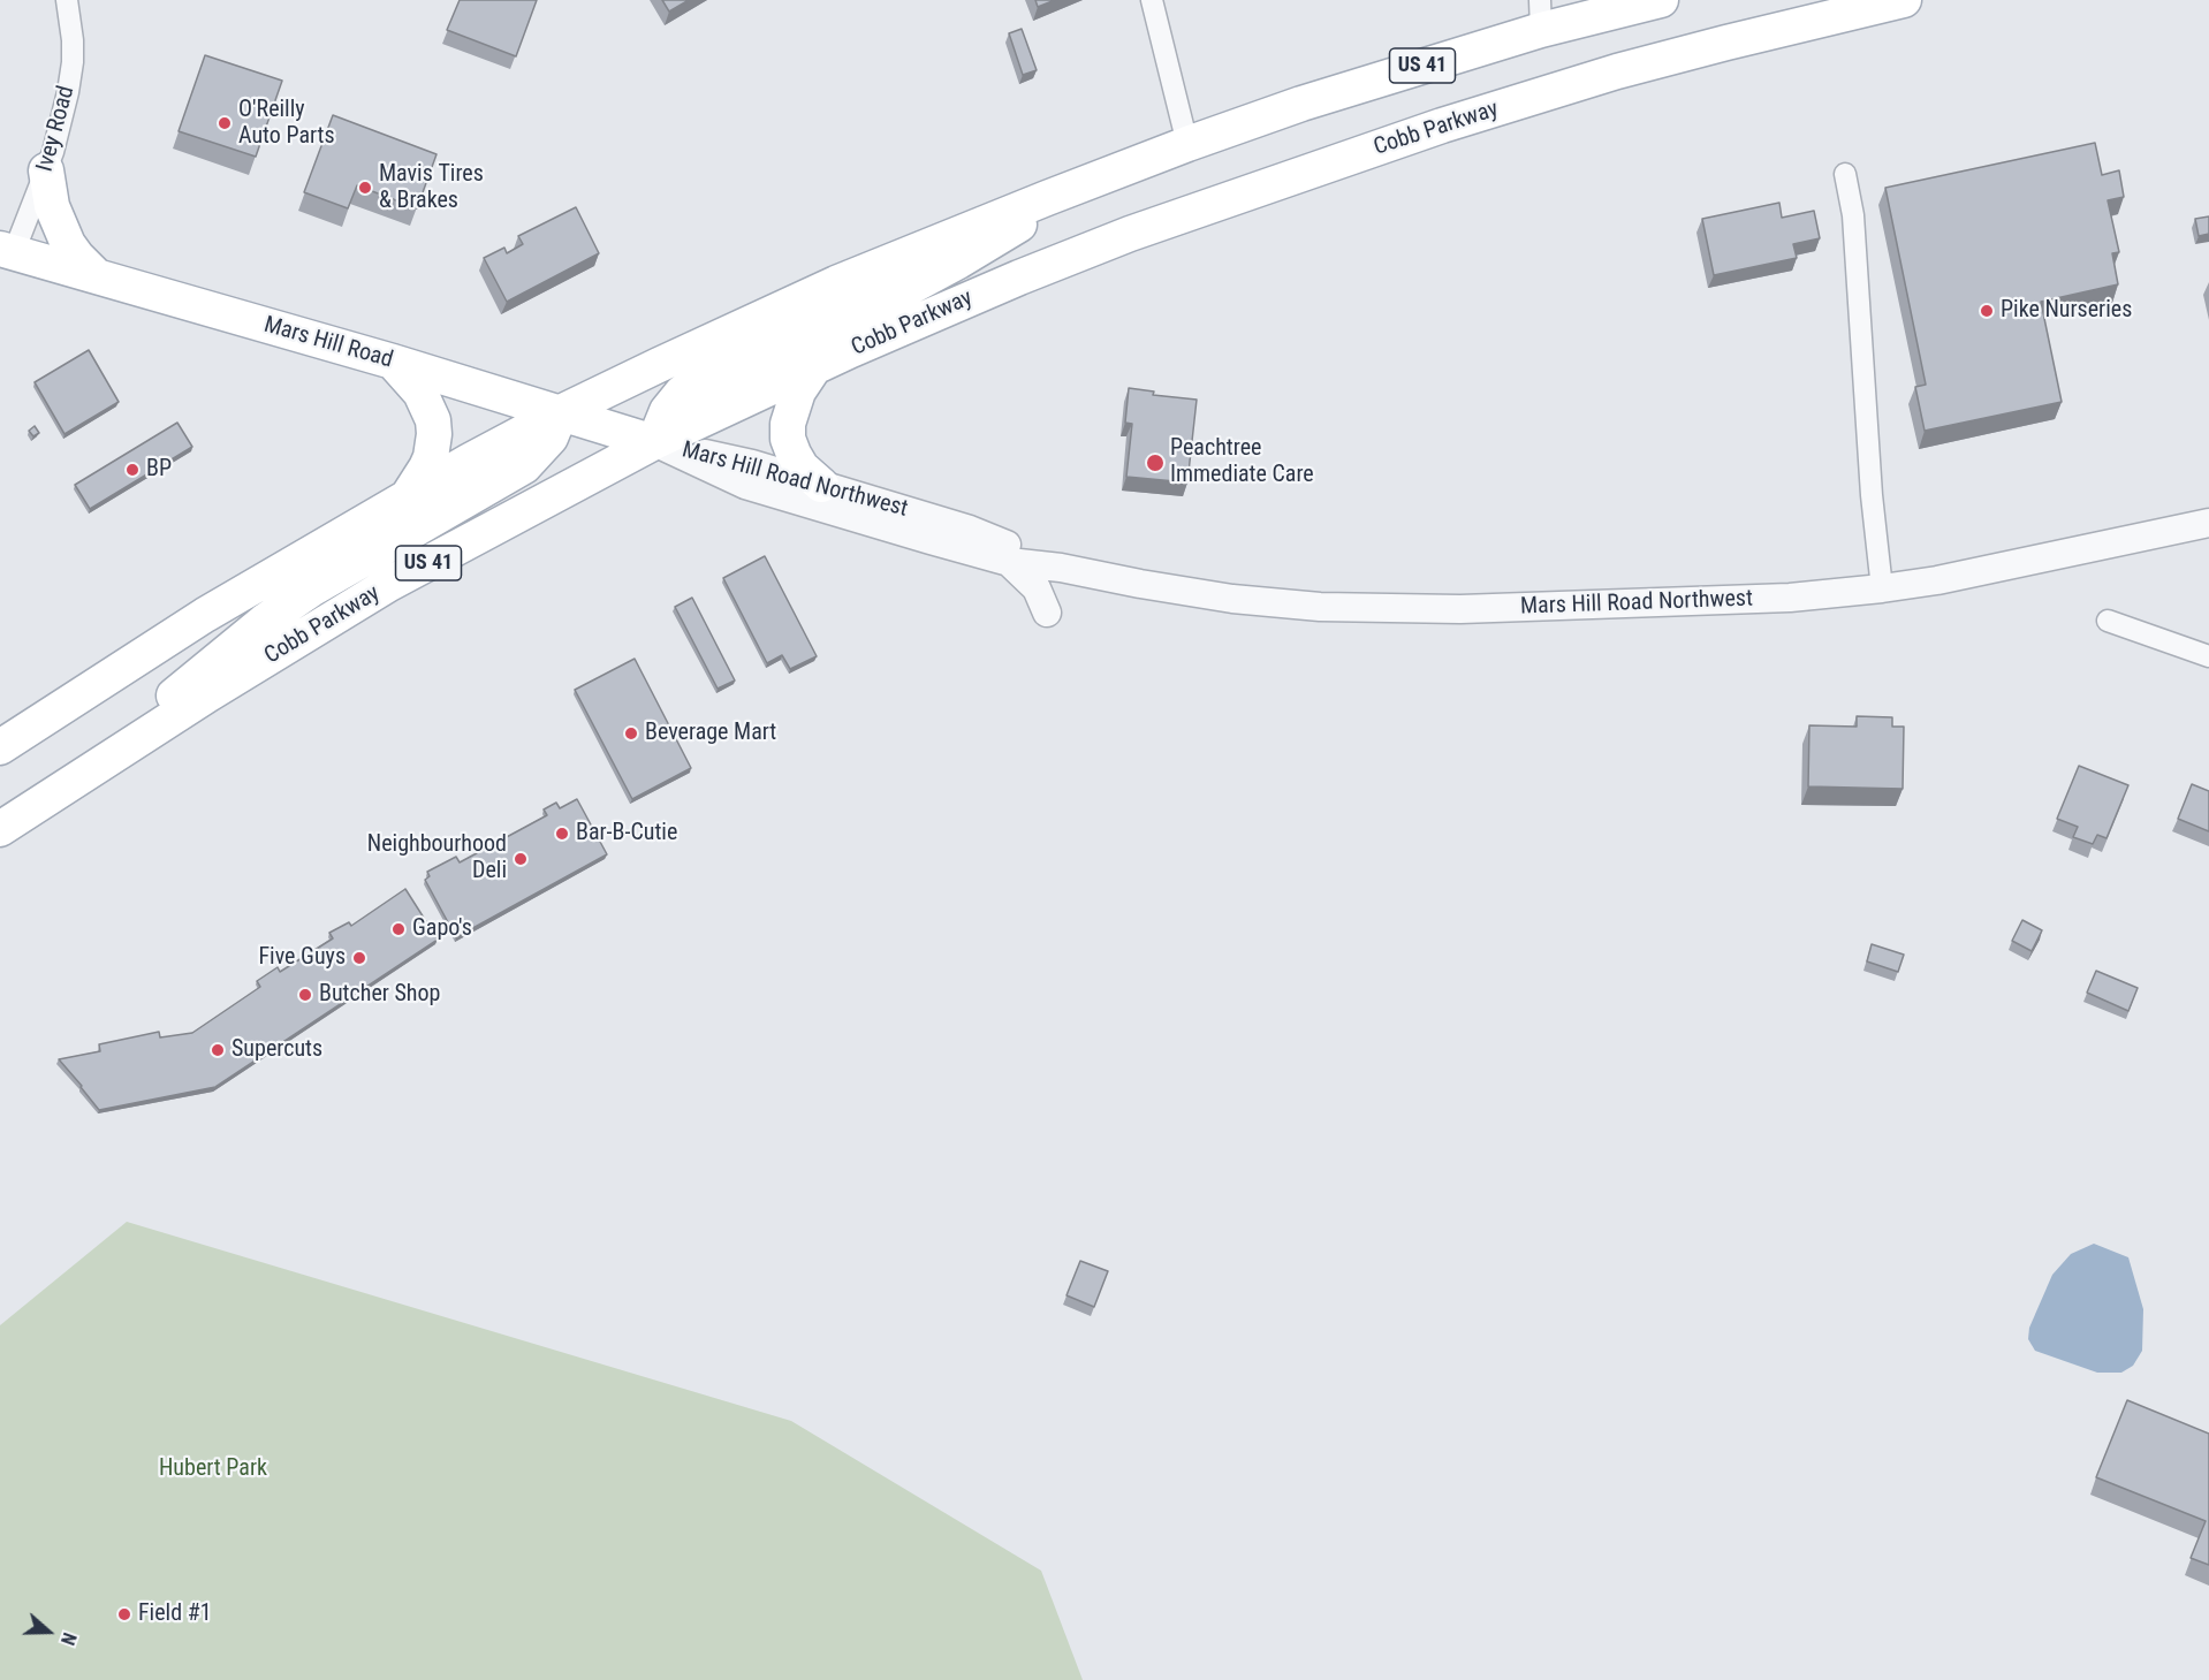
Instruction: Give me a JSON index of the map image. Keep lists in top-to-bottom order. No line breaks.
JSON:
{"streets":{"main road":["US 41","Cobb Parkway","Mars Hill Road"],"street":["Ivey Road","Mars Hill Road Northwest"]},"crossings":[["US 41","Mars Hill Road"],["Ivey Road","Mars Hill Road"],["Cobb Parkway","Mars Hill Road"],["Cobb Parkway","Mars Hill Road Northwest"],["Mars Hill Road","Mars Hill Road Northwest"]],"parks":["Hubert Park"],"places":["O'Reilly Auto Parts","Mavis Tires & Brakes","Pike Nurseries","Peachtree Immediate Care","BP","Beverage Mart","Bar-B-Cutie","Neighbourhood Deli","Gapo's","Five Guys","Butcher Shop","Supercuts","Field #1"],"north":"right"}
